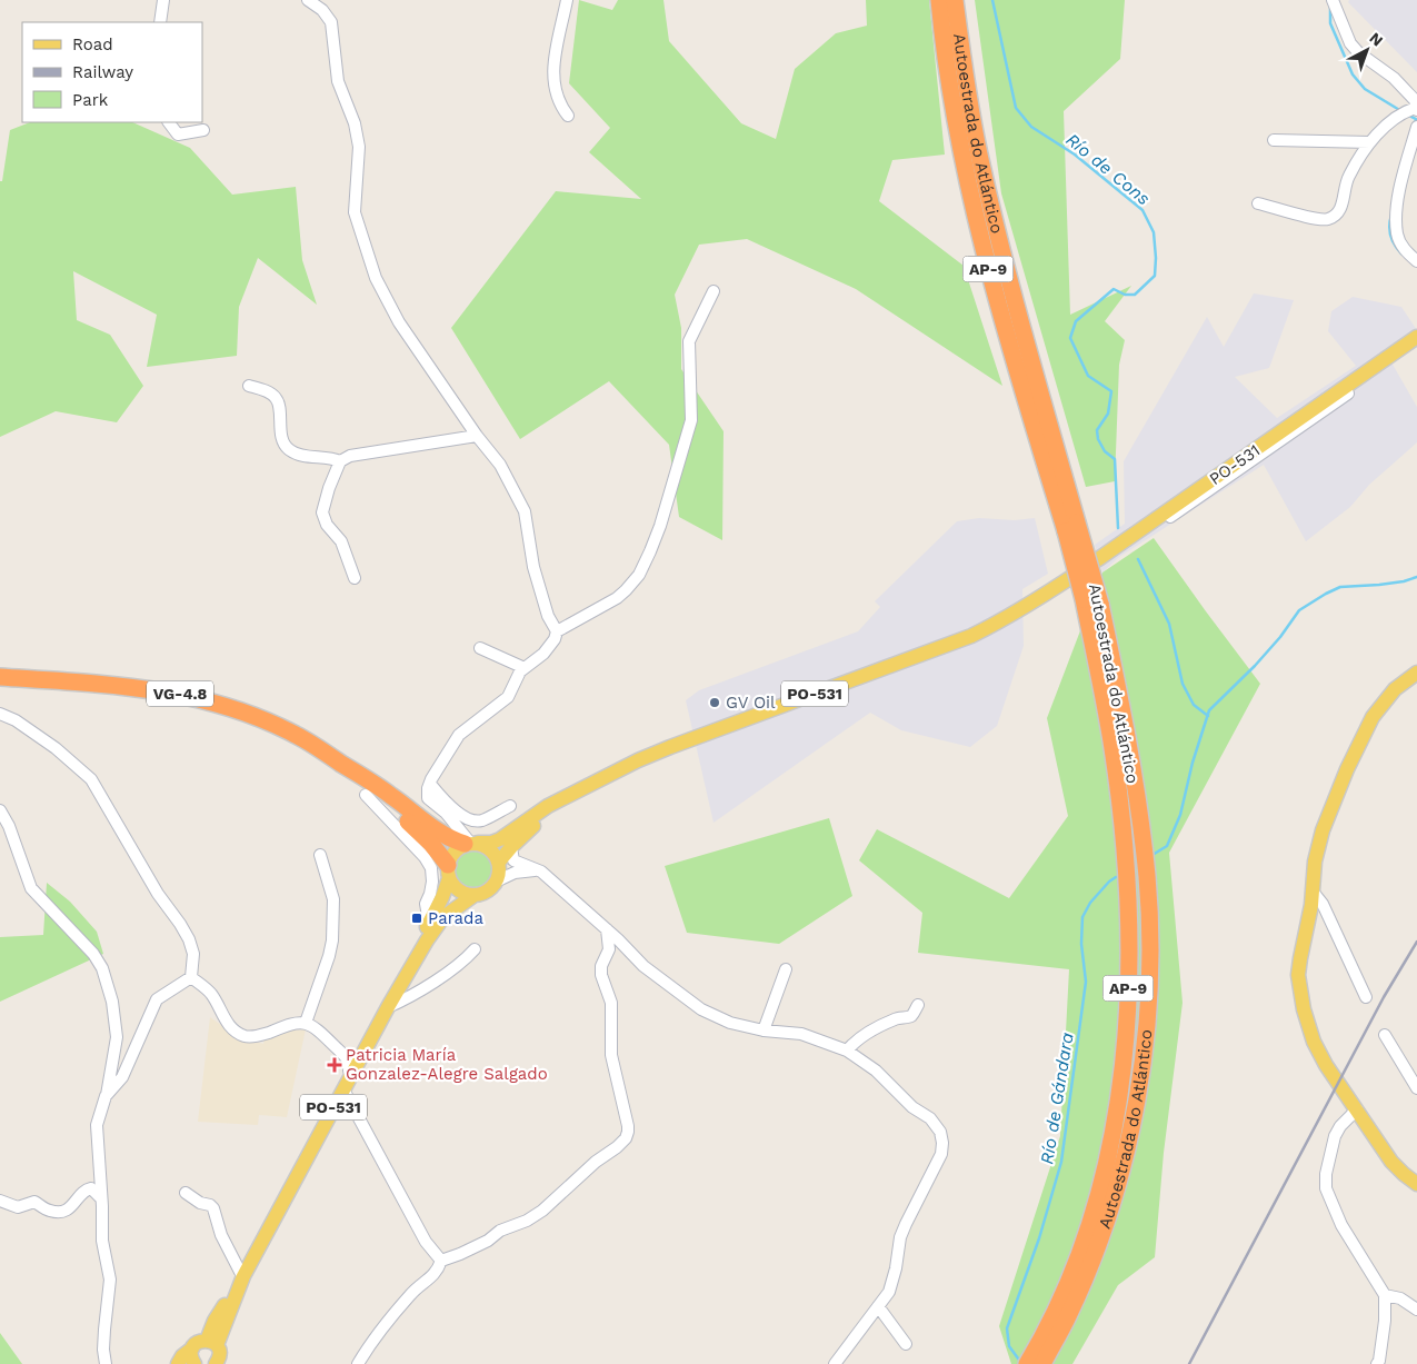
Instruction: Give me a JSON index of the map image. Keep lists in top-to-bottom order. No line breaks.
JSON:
{"streets":{"highway":["Autoestrada do Atlántico","AP-9","VG-4.8"],"main road":["PO-531"]},"crossings":[["PO-531","VG-4.8"]],"water":["Río de Cons","Río de Gándara"],"places":{"other":["GV Oil"],"transit":["Parada"],"health":["Patricia María Gonzalez-Alegre Salgado"]},"legend":["Road","Railway","Park"],"north":"top right"}
